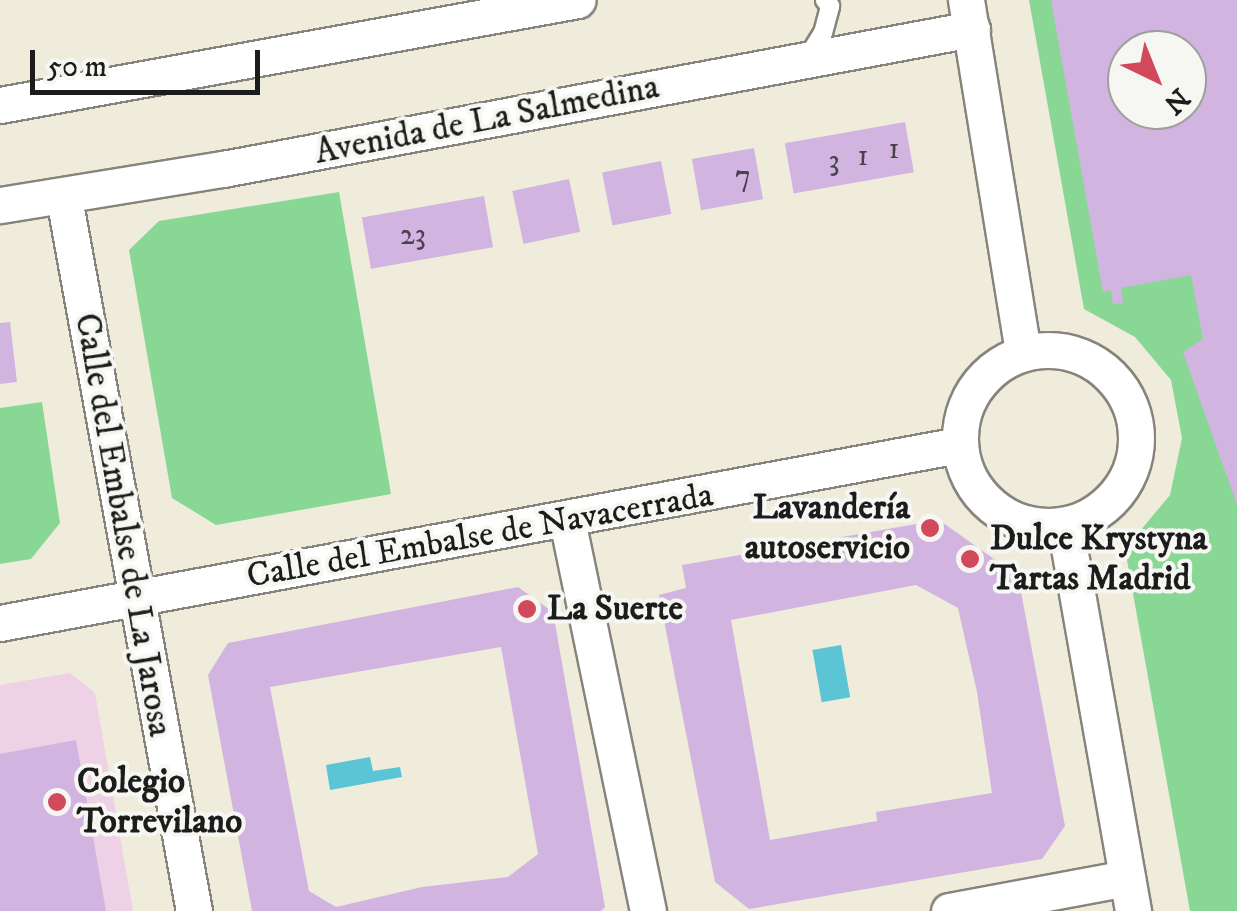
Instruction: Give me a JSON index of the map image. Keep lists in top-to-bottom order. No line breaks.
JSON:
{"streets":{"street":["Avenida de La Salmedina","Calle del Embalse de La Jarosa","Calle del Embalse de Navacerrada"]},"crossings":[["Avenida de La Salmedina","Calle del Embalse de La Jarosa"],["Calle del Embalse de La Jarosa","Calle del Embalse de Navacerrada"]],"places":["Lavandería autoservicio","Dulce Krystyna Tartas Madrid","La Suerte","Colegio Torrevilano"],"house_numbers":["1","1","3","7","23"],"scale_bar":"50 m","north":"bottom right"}
